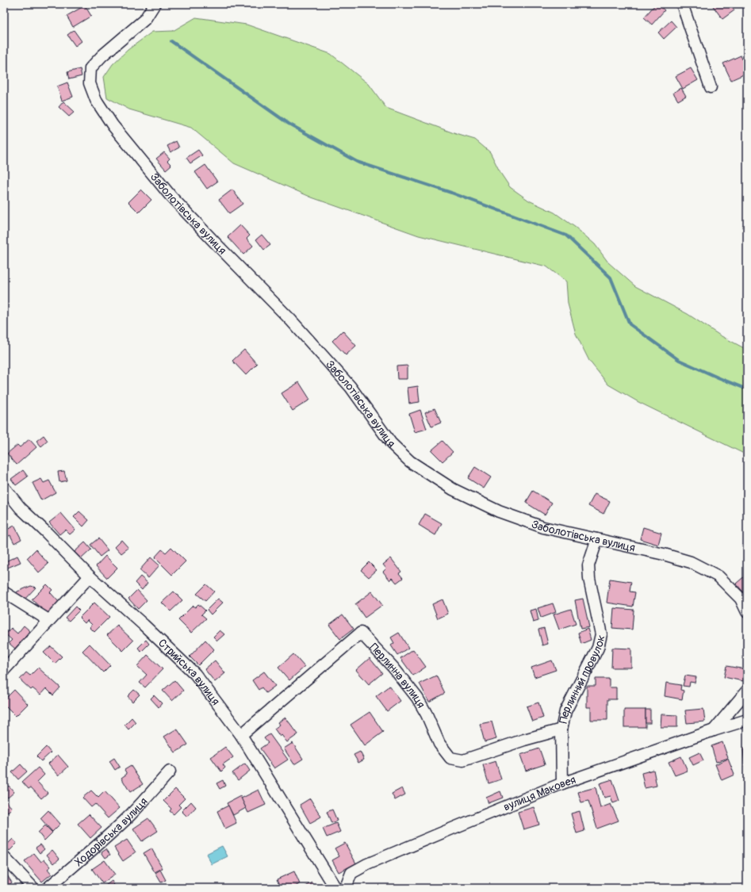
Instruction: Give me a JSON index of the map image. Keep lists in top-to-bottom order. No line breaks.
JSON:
{"streets":{"street":["Заболотівська вулиця","Стрийська вулиця","Перлинна вулиця","Перлинний провулок","вулиця Маковея","Ходорівська вулиця"]},"crossings":[["Заболотівська вулиця","Перлинний провулок"],["Стрийська вулиця","Перлинна вулиця"],["Перлинна вулиця","Перлинний провулок"],["Перлинний провулок","вулиця Маковея"]]}
